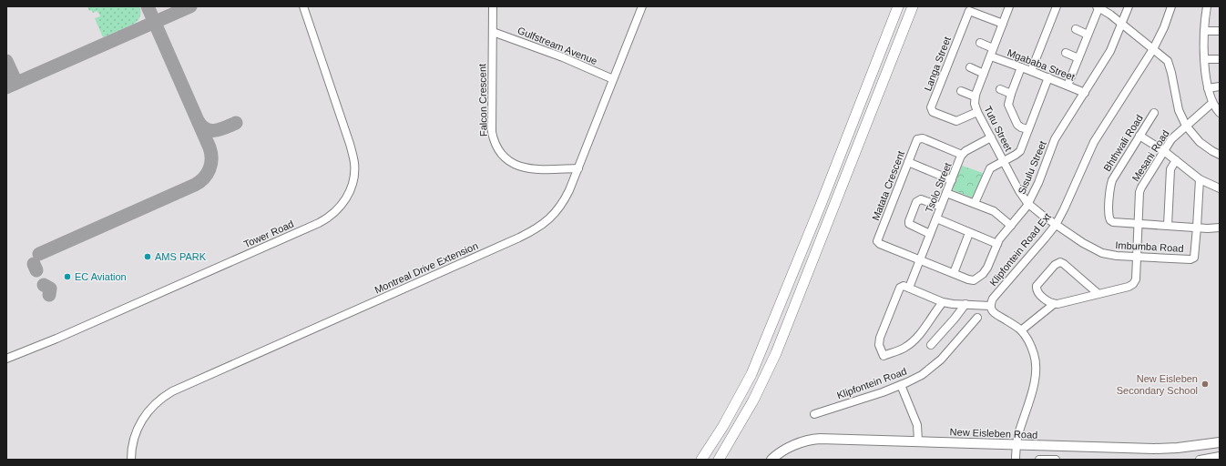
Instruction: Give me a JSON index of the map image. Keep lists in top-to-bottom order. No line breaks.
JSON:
{"streets":{"main road":["New Eisleben Road"],"street":["Gulfstream Avenue","Langa Street","Mgababa Street","Falcon Crescent","Tutu Street","Bhthwali Road","Mesani Road","Sisulu Street","Matata Crescent","Tsolo Street","Tower Road","Imbumba Road","Klipfontein Road Ext","Montreal Drive Extension","Klipfontein Road"]},"crossings":[["Gulfstream Avenue","Falcon Crescent"],["Gulfstream Avenue","Montreal Drive Extension"],["Langa Street","Tutu Street"],["Mgababa Street","Tutu Street"],["Mgababa Street","Sisulu Street"],["Falcon Crescent","Montreal Drive Extension"],["Tutu Street","Sisulu Street"],["Tutu Street","Tsolo Street"],["Tutu Street","Imbumba Road"],["Tutu Street","Klipfontein Road Ext"],["Bhthwali Road","Mesani Road"],["Mesani Road","Imbumba Road"],["Sisulu Street","Matata Crescent"],["Sisulu Street","Tsolo Street"],["Matata Crescent","Tsolo Street"],["Imbumba Road","Klipfontein Road Ext"]],"places":["AMS PARK","EC Aviation","New Eisleben Secondary School"]}
